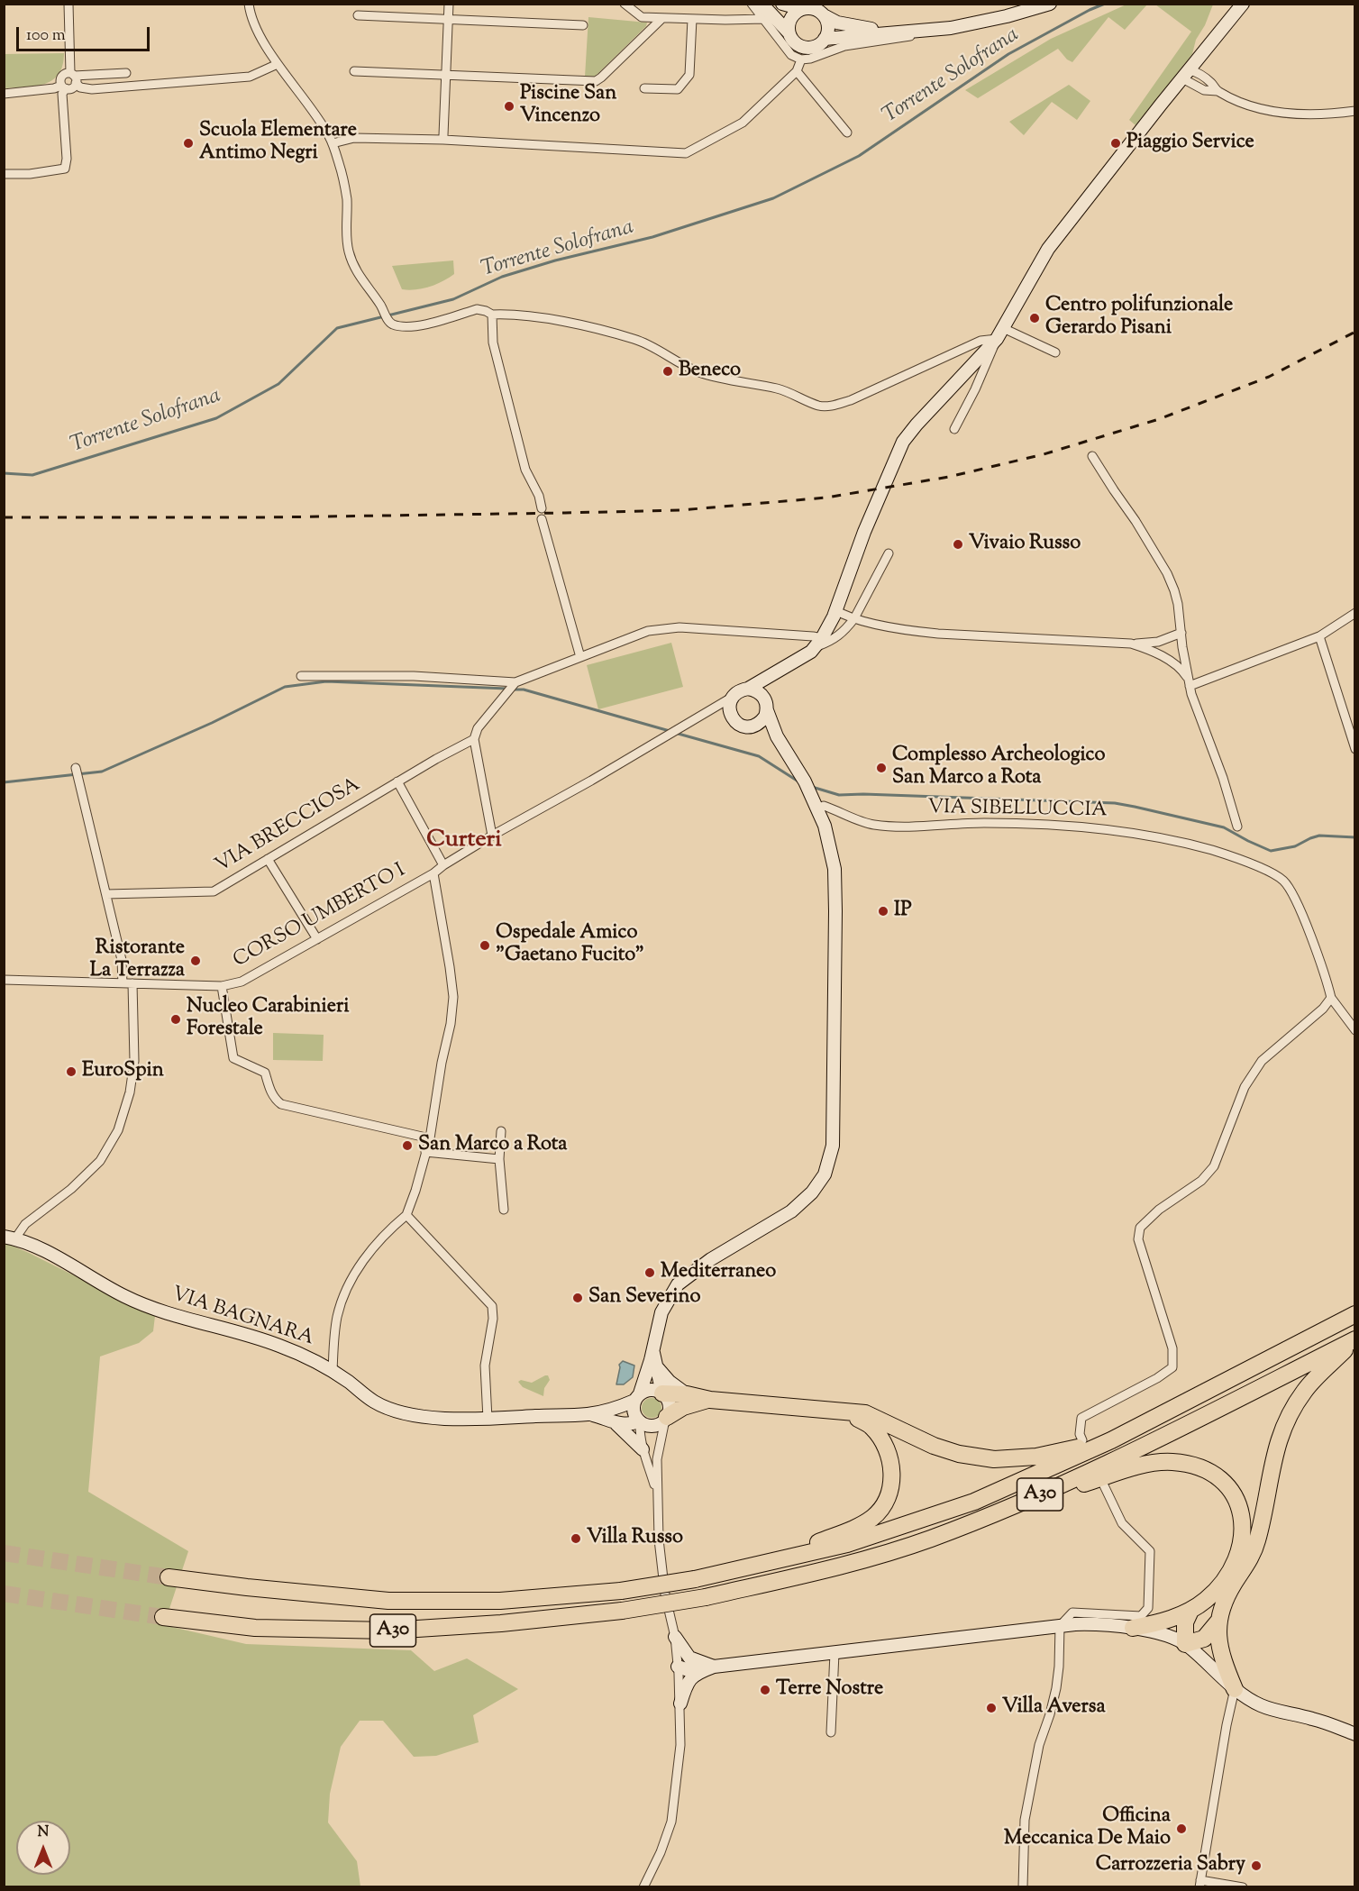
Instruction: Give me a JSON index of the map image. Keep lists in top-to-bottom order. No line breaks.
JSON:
{"streets":{"highway":["A30"],"main road":["VIA BAGNARA"],"street":["VIA SIBELLUCCIA","VIA BRECCIOSA","CORSO UMBERTO I"]},"districts":["Curteri"],"water":["Torrente Solofrana"],"places":["Piscine San Vincenzo","Scuola Elementare Antimo Negri","Piaggio Service","Centro polifunzionale Gerardo Pisani","Beneco","Vivaio Russo","Complesso Archeologico San Marco a Rota","IP","Ospedale Amico \"Gaetano Fucito\"","Ristorante La Terrazza","Nucleo Carabinieri Forestale","EuroSpin","San Marco a Rota","Mediterraneo","San Severino","Villa Russo","Terre Nostre","Villa Aversa","Officina Meccanica De Maio","Carrozzeria Sabry"],"scale_bar":"100 m","north":"top"}
